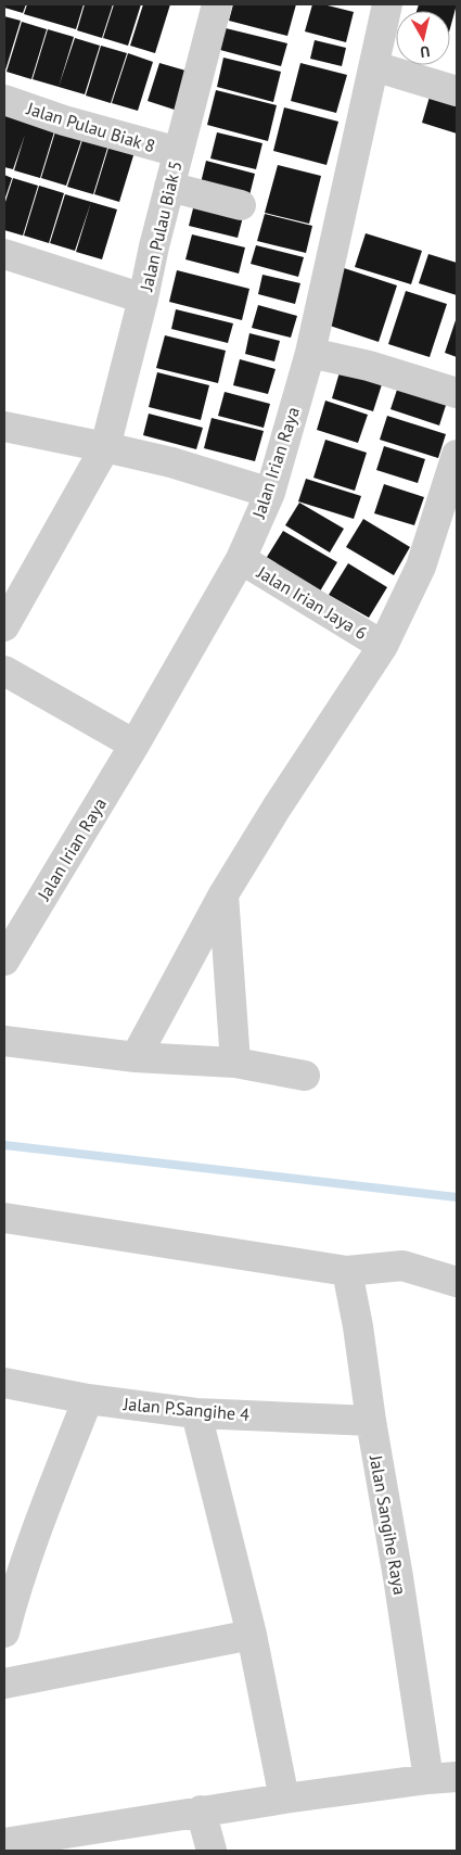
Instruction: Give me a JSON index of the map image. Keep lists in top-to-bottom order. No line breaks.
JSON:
{"streets":{"street":["Jalan Pulau Biak 8","Jalan Pulau Biak 5","Jalan Irian Raya","Jalan Irian Jaya 6","Jalan P.Sangihe 4","Jalan Sangihe Raya"]},"crossings":[["Jalan Pulau Biak 8","Jalan Pulau Biak 5"],["Jalan Irian Raya","Jalan Irian Jaya 6"],["Jalan P.Sangihe 4","Jalan Sangihe Raya"]],"north":"bottom"}
